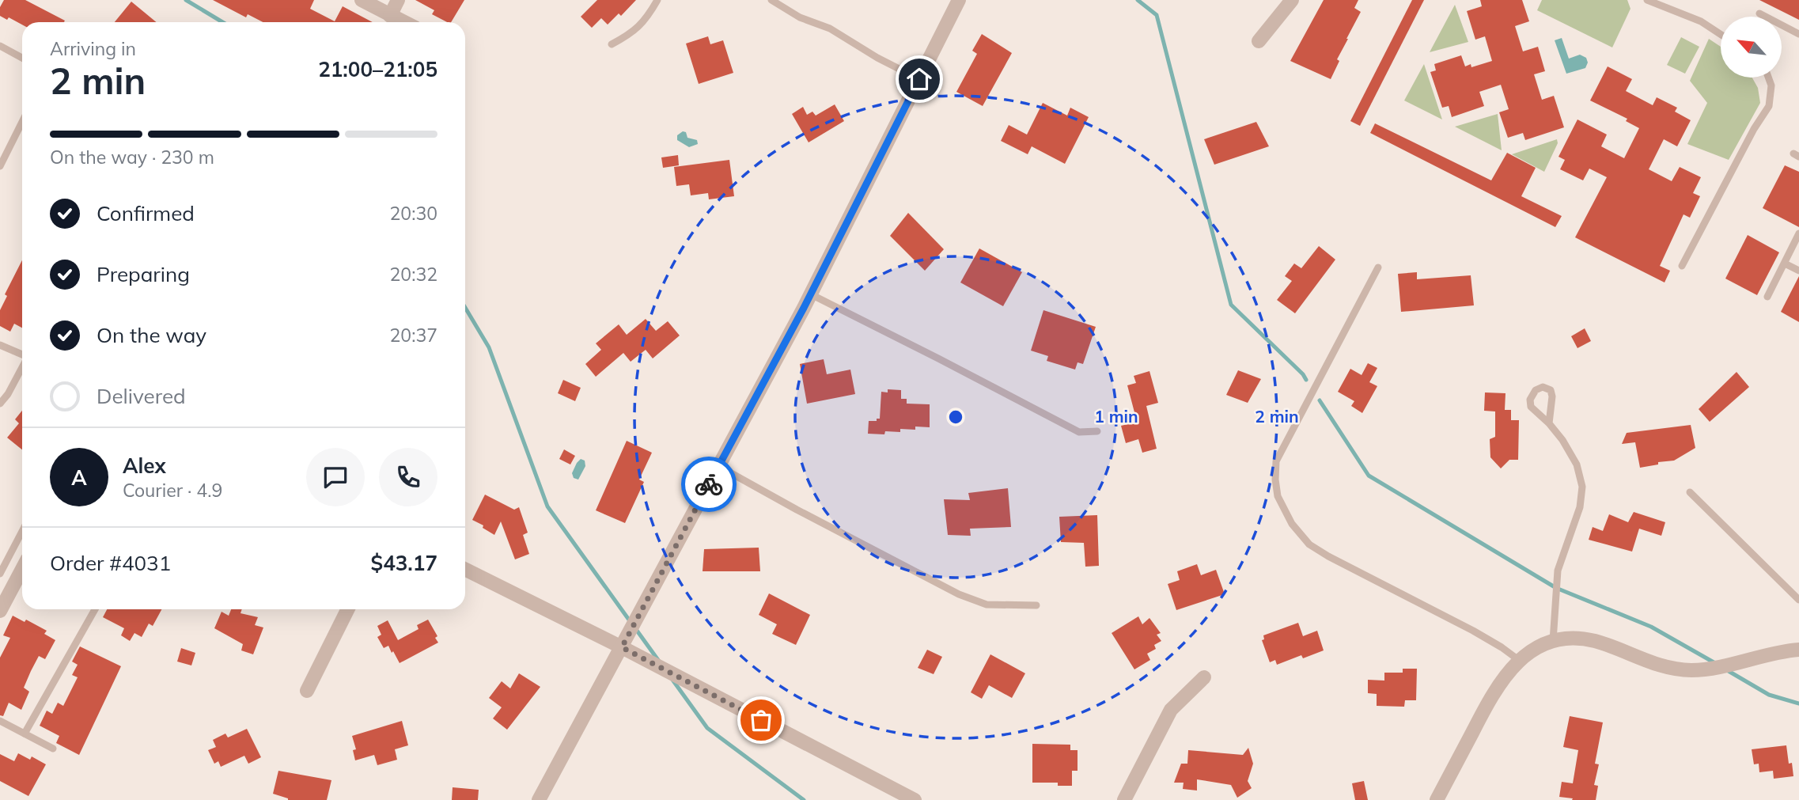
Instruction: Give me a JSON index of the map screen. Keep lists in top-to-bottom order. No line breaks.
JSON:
{"north":"top left","page":{"heading":["2 min","Arriving in","21:00–21:05"],"panel":["Alex","Courier · 4.9","Order #4031","$43.17"],"bar":"On the way · 230 m","list":[["Confirmed","20:30"],["Preparing","20:32"],["On the way","20:37"],"Delivered"],"round":"A"},"rings":["1 min","2 min"]}
